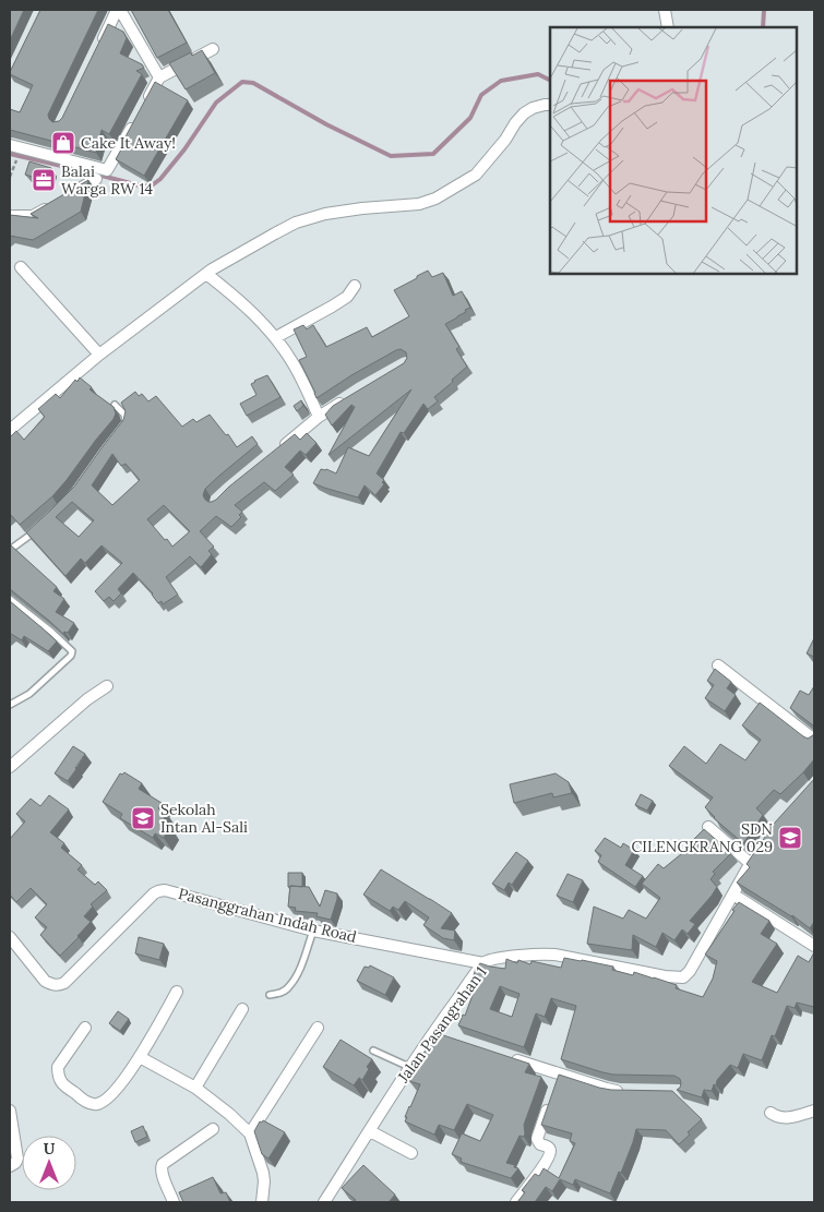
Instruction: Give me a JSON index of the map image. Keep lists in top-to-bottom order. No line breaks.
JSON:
{"streets":{"street":["Pasanggrahan Indah Road","Jalan Pasangrahan 1"]},"crossings":[["Pasanggrahan Indah Road","Jalan Pasangrahan 1"]],"places":{"shop":["Cake It Away!"],"office":["Balai Warga RW 14"],"school or university":["Sekolah Intan Al-Sali","SDN CILENGKRANG 029"]},"north":"top"}
